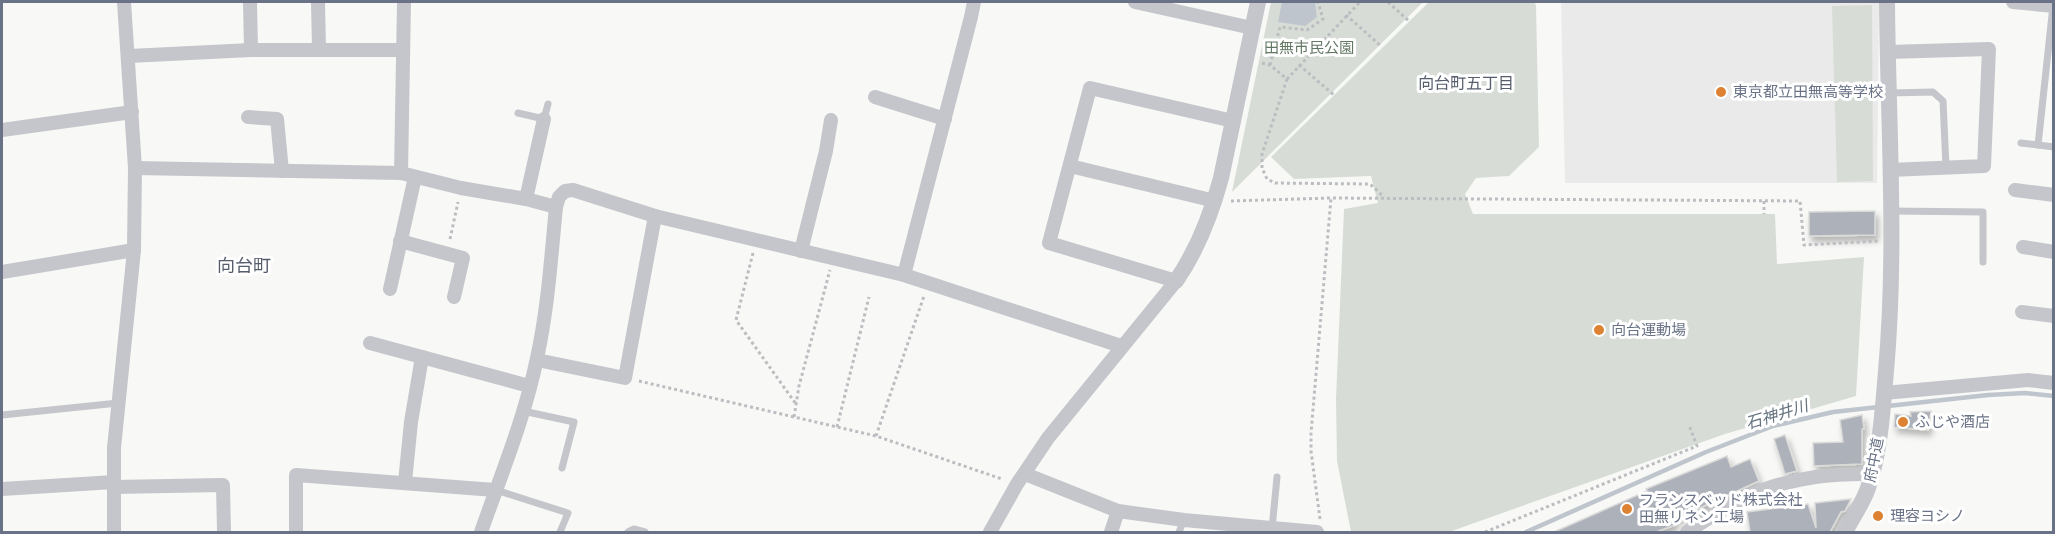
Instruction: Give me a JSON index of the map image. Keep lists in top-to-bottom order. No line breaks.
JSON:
{"streets":{"street":["府中道"]},"districts":["向台町五丁目","向台町"],"water":["石神井川"],"parks":["田無市民公園"],"places":["東京都立田無高等学校","向台運動場","ふじや酒店","フランスベッド株式会社 田無リネン工場","理容ヨシノ"]}
